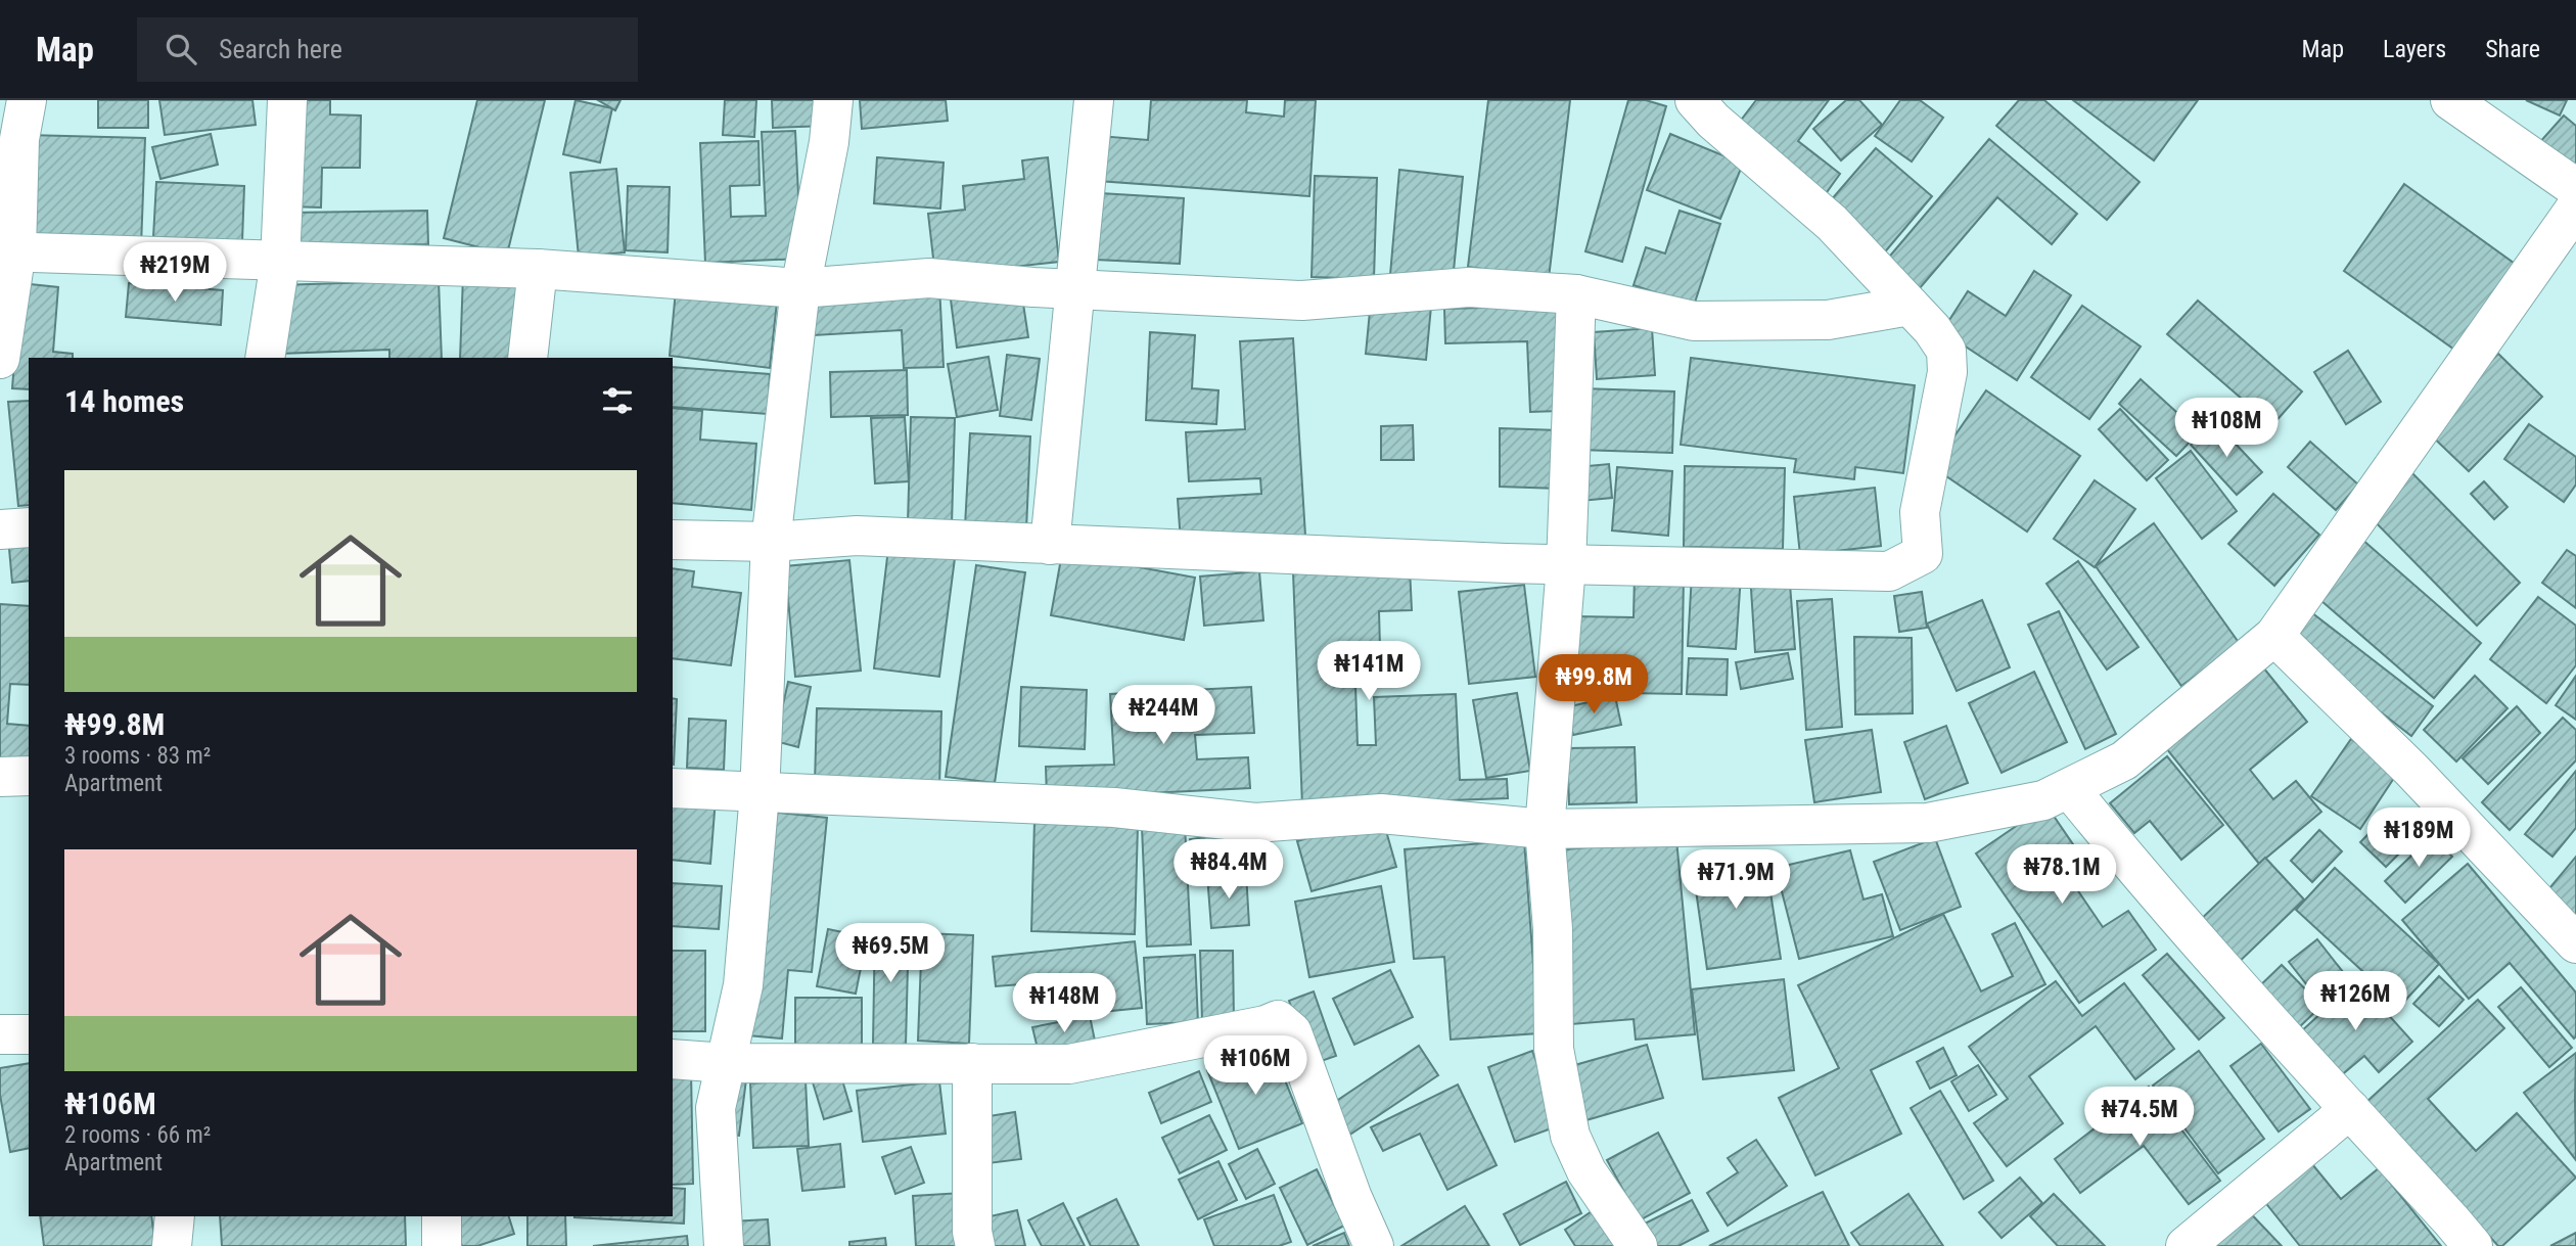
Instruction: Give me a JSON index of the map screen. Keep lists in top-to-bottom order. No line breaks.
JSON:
{"page":{"header":"Map","search":"Search here","nav":["Map","Layers","Share"],"price":["₦219M","₦108M","₦141M","₦99.8M","₦244M","₦189M","₦84.4M","₦78.1M","₦71.9M","₦69.5M","₦126M","₦148M","₦106M","₦74.5M"],"heading":"14 homes","list":[{"name":"₦99.8M","note":"3 rooms · 83 m² · Apartment"},{"name":"₦106M","note":"2 rooms · 66 m² · Apartment"}]}}
